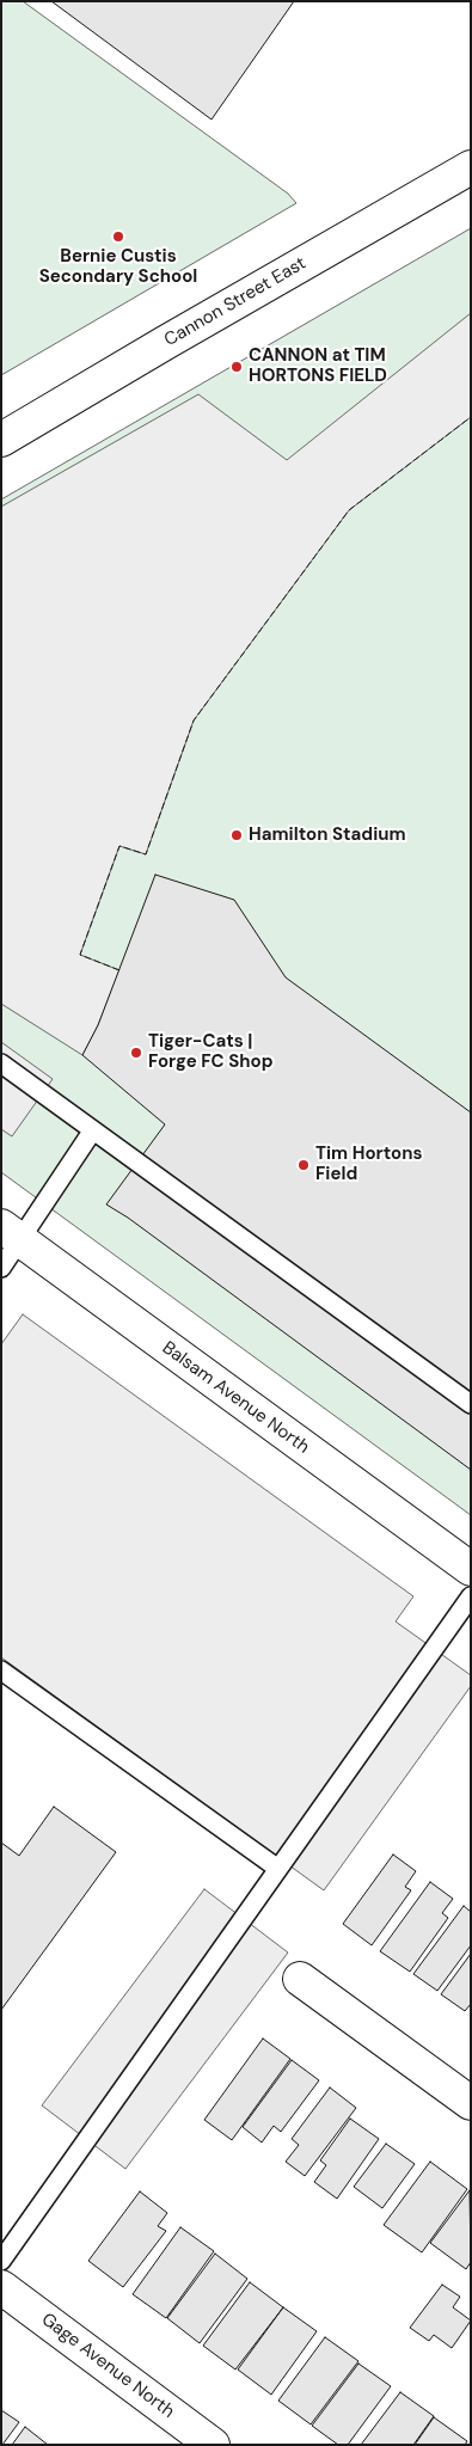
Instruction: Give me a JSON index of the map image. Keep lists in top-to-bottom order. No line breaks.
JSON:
{"streets":{"main road":["Cannon Street East","Balsam Avenue North","Gage Avenue North"]},"places":["Bernie Custis Secondary School","CANNON at TIM HORTONS FIELD","Hamilton Stadium","Tiger-Cats | Forge FC Shop","Tim Hortons Field"]}
